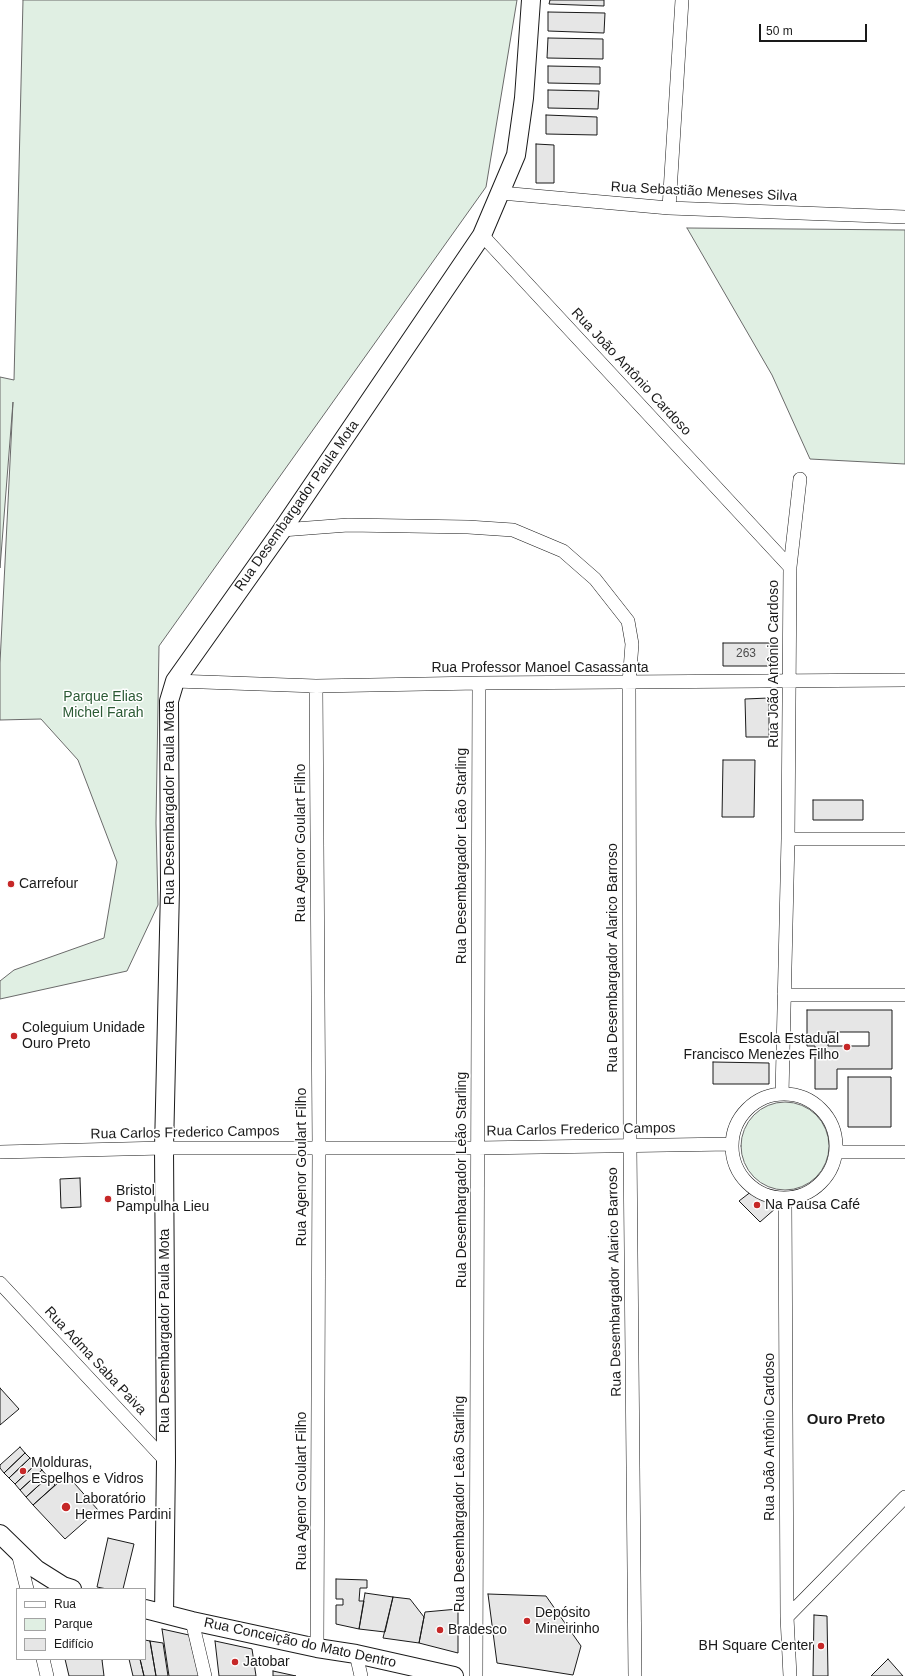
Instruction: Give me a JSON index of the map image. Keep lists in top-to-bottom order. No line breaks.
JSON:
{"streets":{"street":["Rua Sebastião Meneses Silva","Rua João Antônio Cardoso","Rua Desembargador Paula Mota","Rua Professor Manoel Casassanta","Rua Agenor Goulart Filho","Rua Desembargador Leão Starling","Rua Desembargador Alarico Barroso","Rua Carlos Frederico Campos","Rua Adma Saba Paiva","Rua Conceição do Mato Dentro"]},"crossings":[["Rua Sebastião Meneses Silva","Rua Desembargador Paula Mota"],["Rua João Antônio Cardoso","Rua Desembargador Paula Mota"],["Rua João Antônio Cardoso","Rua Professor Manoel Casassanta"],["Rua João Antônio Cardoso","Rua Carlos Frederico Campos"],["Rua Desembargador Paula Mota","Rua Professor Manoel Casassanta"],["Rua Desembargador Paula Mota","Rua Desembargador Alarico Barroso"],["Rua Desembargador Paula Mota","Rua Carlos Frederico Campos"],["Rua Desembargador Paula Mota","Rua Adma Saba Paiva"],["Rua Desembargador Paula Mota","Rua Conceição do Mato Dentro"],["Rua Professor Manoel Casassanta","Rua Agenor Goulart Filho"],["Rua Professor Manoel Casassanta","Rua Desembargador Leão Starling"],["Rua Professor Manoel Casassanta","Rua Desembargador Alarico Barroso"],["Rua Agenor Goulart Filho","Rua Carlos Frederico Campos"],["Rua Agenor Goulart Filho","Rua Conceição do Mato Dentro"],["Rua Desembargador Leão Starling","Rua Carlos Frederico Campos"],["Rua Desembargador Alarico Barroso","Rua Carlos Frederico Campos"]],"districts":["Ouro Preto"],"parks":["Parque Elias Michel Farah"],"places":["Carrefour","Coleguium Unidade Ouro Preto","Escola Estadual Francisco Menezes Filho","Bristol Pampulha Lieu","Na Pausa Café","Molduras, Espelhos e Vidros","Laboratório Hermes Pardini","Depósito Mineirinho","Bradesco","BH Square Center","Jatobar"],"house_numbers":["263"],"legend":["Rua","Parque","Edifício"],"scale_bar":"50 m"}
